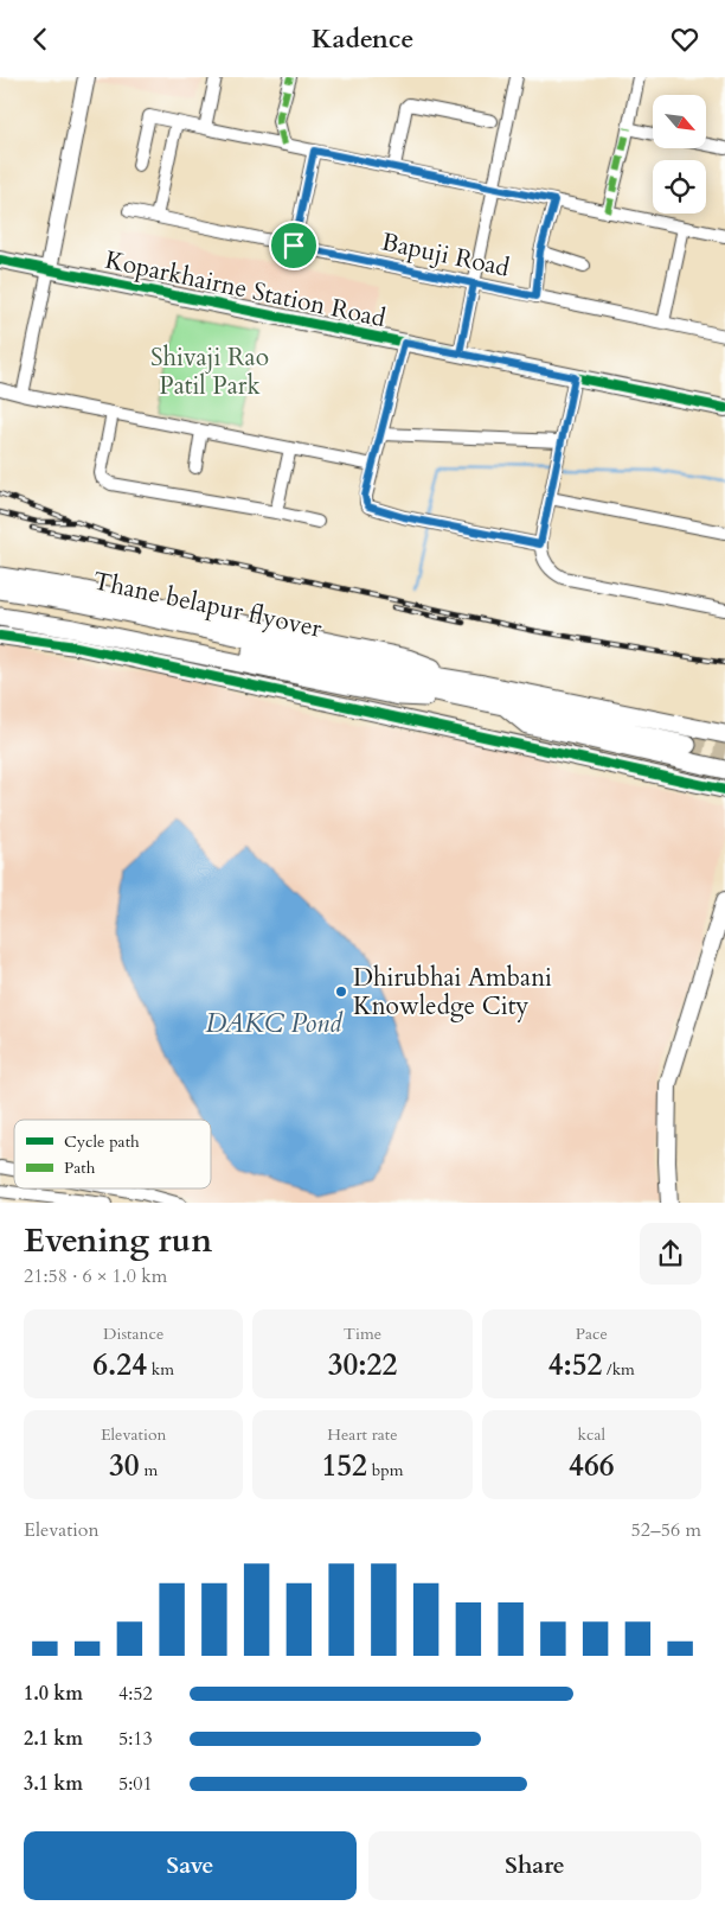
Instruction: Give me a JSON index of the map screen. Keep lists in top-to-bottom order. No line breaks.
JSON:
{"streets":{"main road":["Thane belapur flyover"],"street":["Bapuji Road","Koparkhairne Station Road"]},"water":["DAKC Pond"],"parks":["Shivaji Rao Patil Park"],"places":["Dhirubhai Ambani Knowledge City"],"legend":["Cycle path","Path"],"north":"bottom right","page":{"header":"Kadence","heading":["Evening run","21:58 · 6 × 1.0 km"],"stats":[["Distance","6.24 km"],["Time","30:22"],["Pace","4:52 /km"],["Elevation","30 m"],["Heart rate","152 bpm"],["kcal","466"]],"chart":["Elevation","52–56 m"],"list":[{"name":"1.0 km","note":"4:52"},{"name":"2.1 km","note":"5:13"},{"name":"3.1 km","note":"5:01"}],"buttons":["Save","Share"]}}
